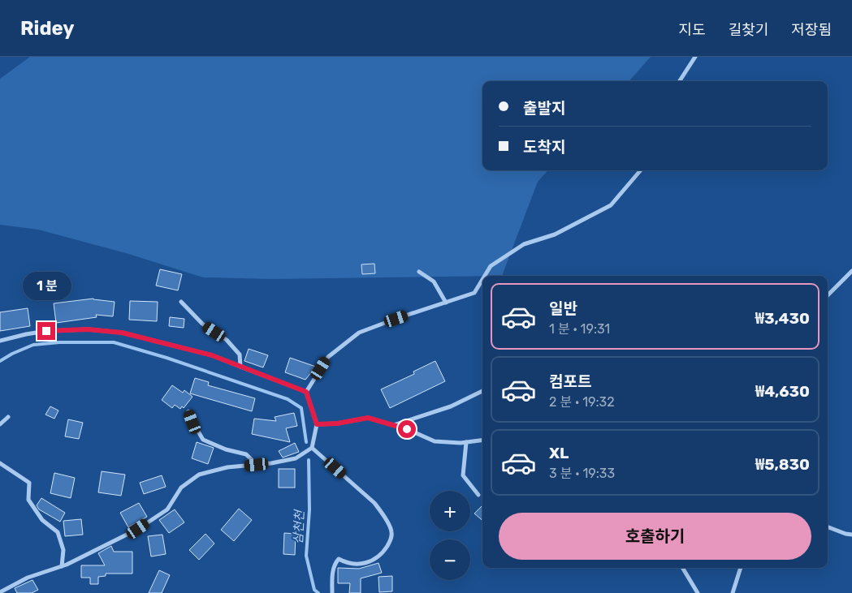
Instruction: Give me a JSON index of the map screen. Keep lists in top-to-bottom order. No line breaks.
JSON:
{"water":["삼천천"],"page":{"header":"Ridey","nav":["지도","길찾기","저장됨"],"banner":["출발지","도착지"],"bubble":"1 분","list":[{"name":"일반","note":"1 분 · 19:31","value":"₩3,430"},{"name":"컴포트","note":"2 분 · 19:32","value":"₩4,630"},{"name":"XL","note":"3 분 · 19:33","value":"₩5,830"}],"map_buttons":["+","−"],"buttons":"호출하기"}}
